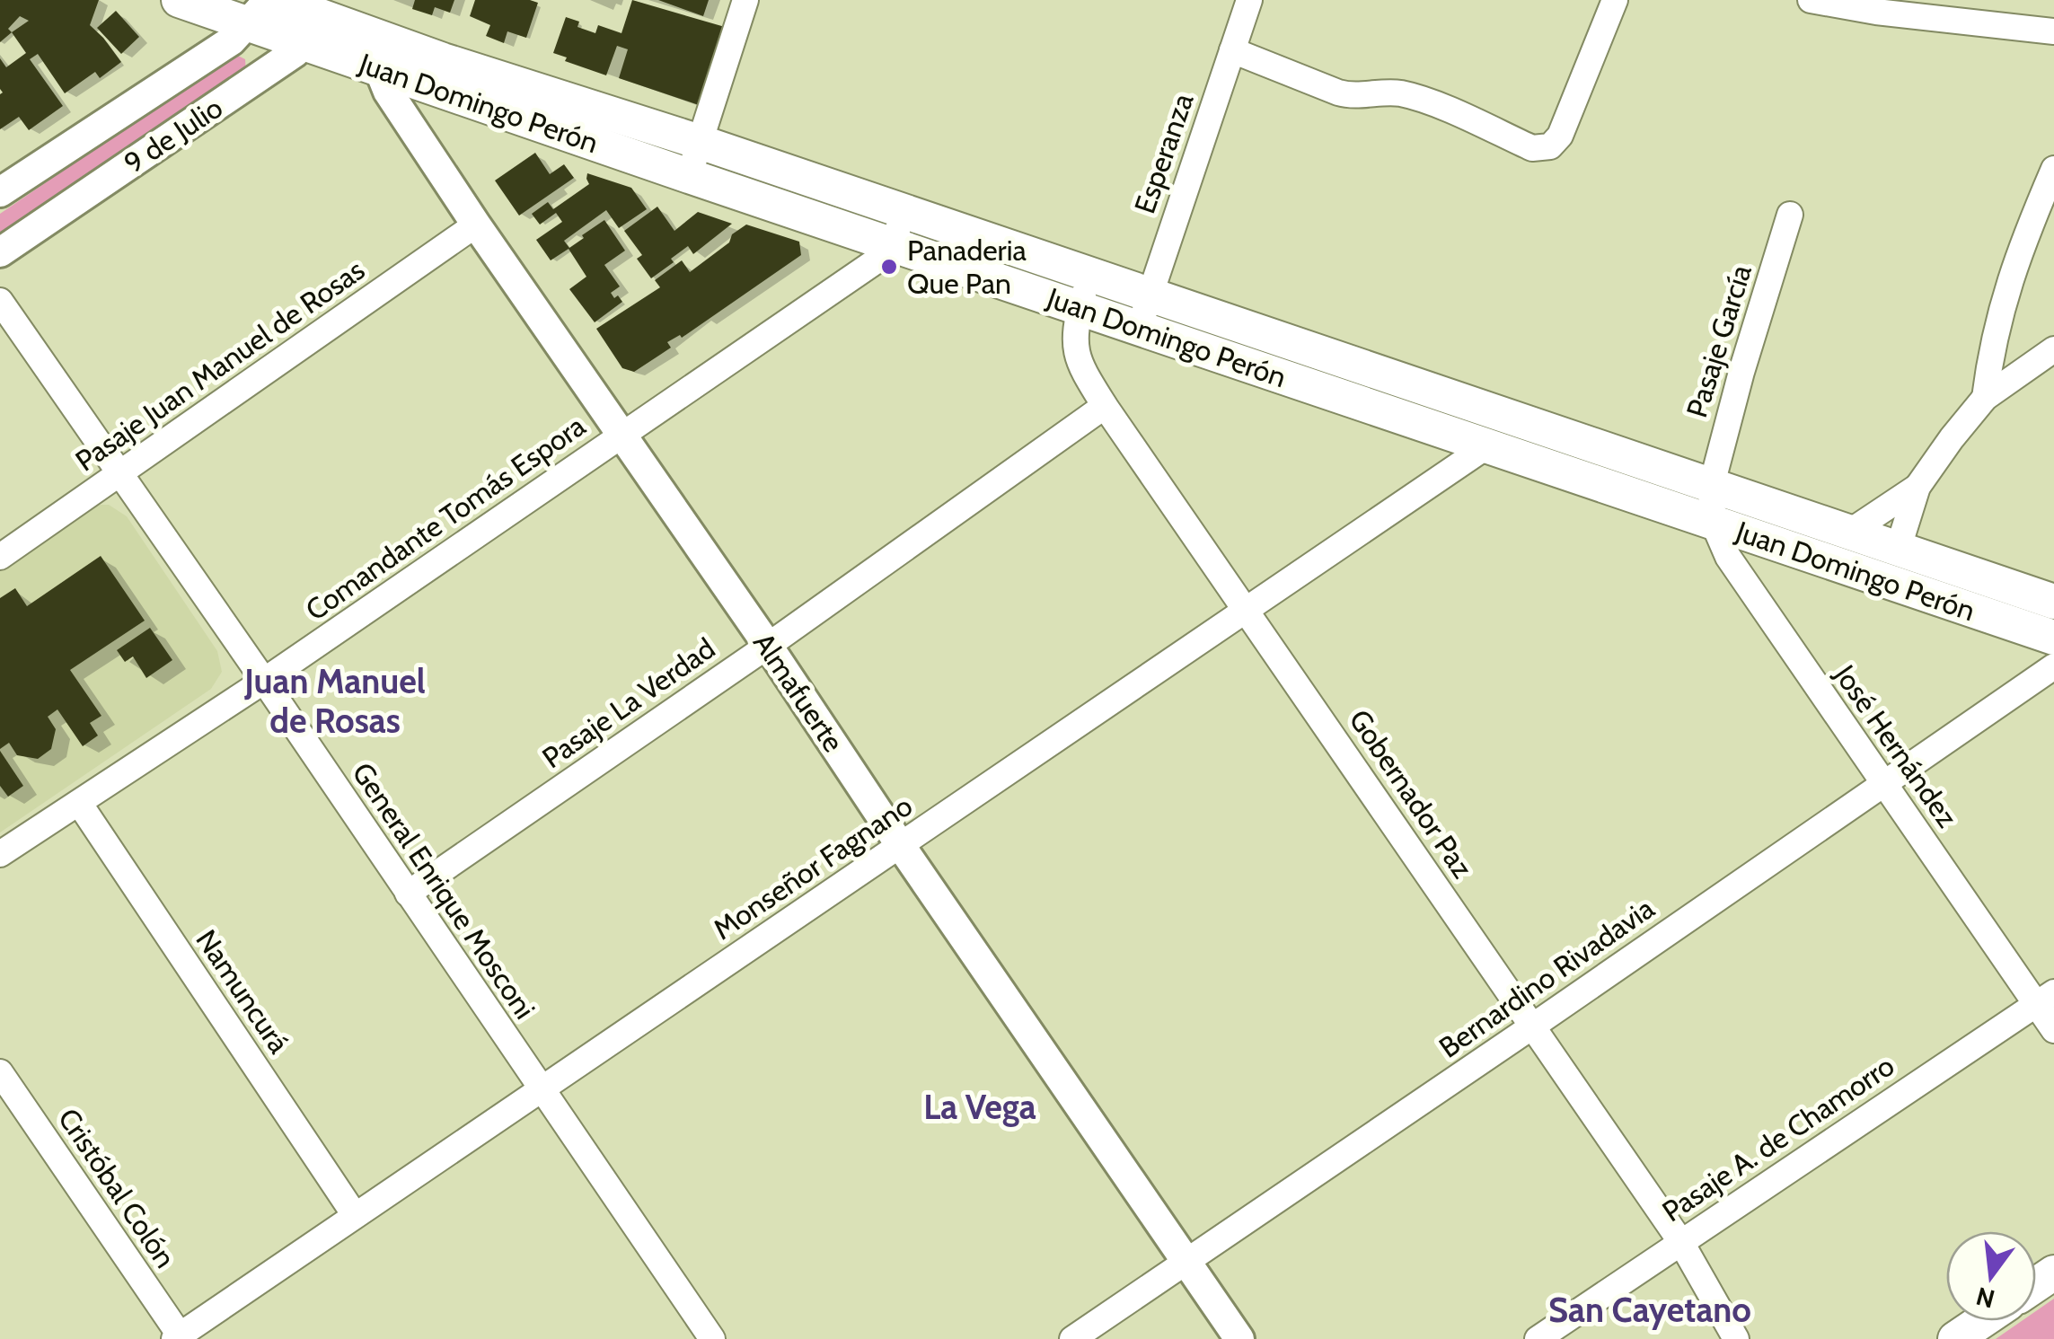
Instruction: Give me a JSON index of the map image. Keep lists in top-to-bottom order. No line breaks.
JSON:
{"streets":{"main road":["Juan Domingo Perón"],"street":["9 de Julio","Esperanza","Pasaje García","Pasaje Juan Manuel de Rosas","Comandante Tomás Espora","Almafuerte","Pasaje La Verdad","José Hernández","Gobernador Paz","Monseñor Fagnano","General Enrique Mosconi","Bernardino Rivadavia","Namuncurá","Pasaje A. de Chamorro","Cristóbal Colón"]},"crossings":[["Juan Domingo Perón","9 de Julio"],["Juan Domingo Perón","Esperanza"],["Juan Domingo Perón","Pasaje García"],["Juan Domingo Perón","Comandante Tomás Espora"],["Juan Domingo Perón","Almafuerte"],["Juan Domingo Perón","José Hernández"],["Juan Domingo Perón","Gobernador Paz"],["Juan Domingo Perón","Monseñor Fagnano"],["Pasaje García","José Hernández"],["Pasaje Juan Manuel de Rosas","Almafuerte"],["Pasaje Juan Manuel de Rosas","General Enrique Mosconi"],["Comandante Tomás Espora","Almafuerte"],["Comandante Tomás Espora","General Enrique Mosconi"],["Comandante Tomás Espora","Namuncurá"],["Almafuerte","Pasaje La Verdad"],["Almafuerte","Monseñor Fagnano"],["Almafuerte","Bernardino Rivadavia"],["Pasaje La Verdad","Gobernador Paz"],["Pasaje La Verdad","General Enrique Mosconi"],["José Hernández","Bernardino Rivadavia"],["José Hernández","Pasaje A. de Chamorro"],["Gobernador Paz","Monseñor Fagnano"],["Gobernador Paz","Bernardino Rivadavia"],["Gobernador Paz","Pasaje A. de Chamorro"],["Monseñor Fagnano","General Enrique Mosconi"],["Monseñor Fagnano","Namuncurá"],["Monseñor Fagnano","Cristóbal Colón"]],"districts":["Juan Manuel de Rosas","La Vega","San Cayetano"],"places":["Panaderia Que Pan"],"north":"bottom"}
